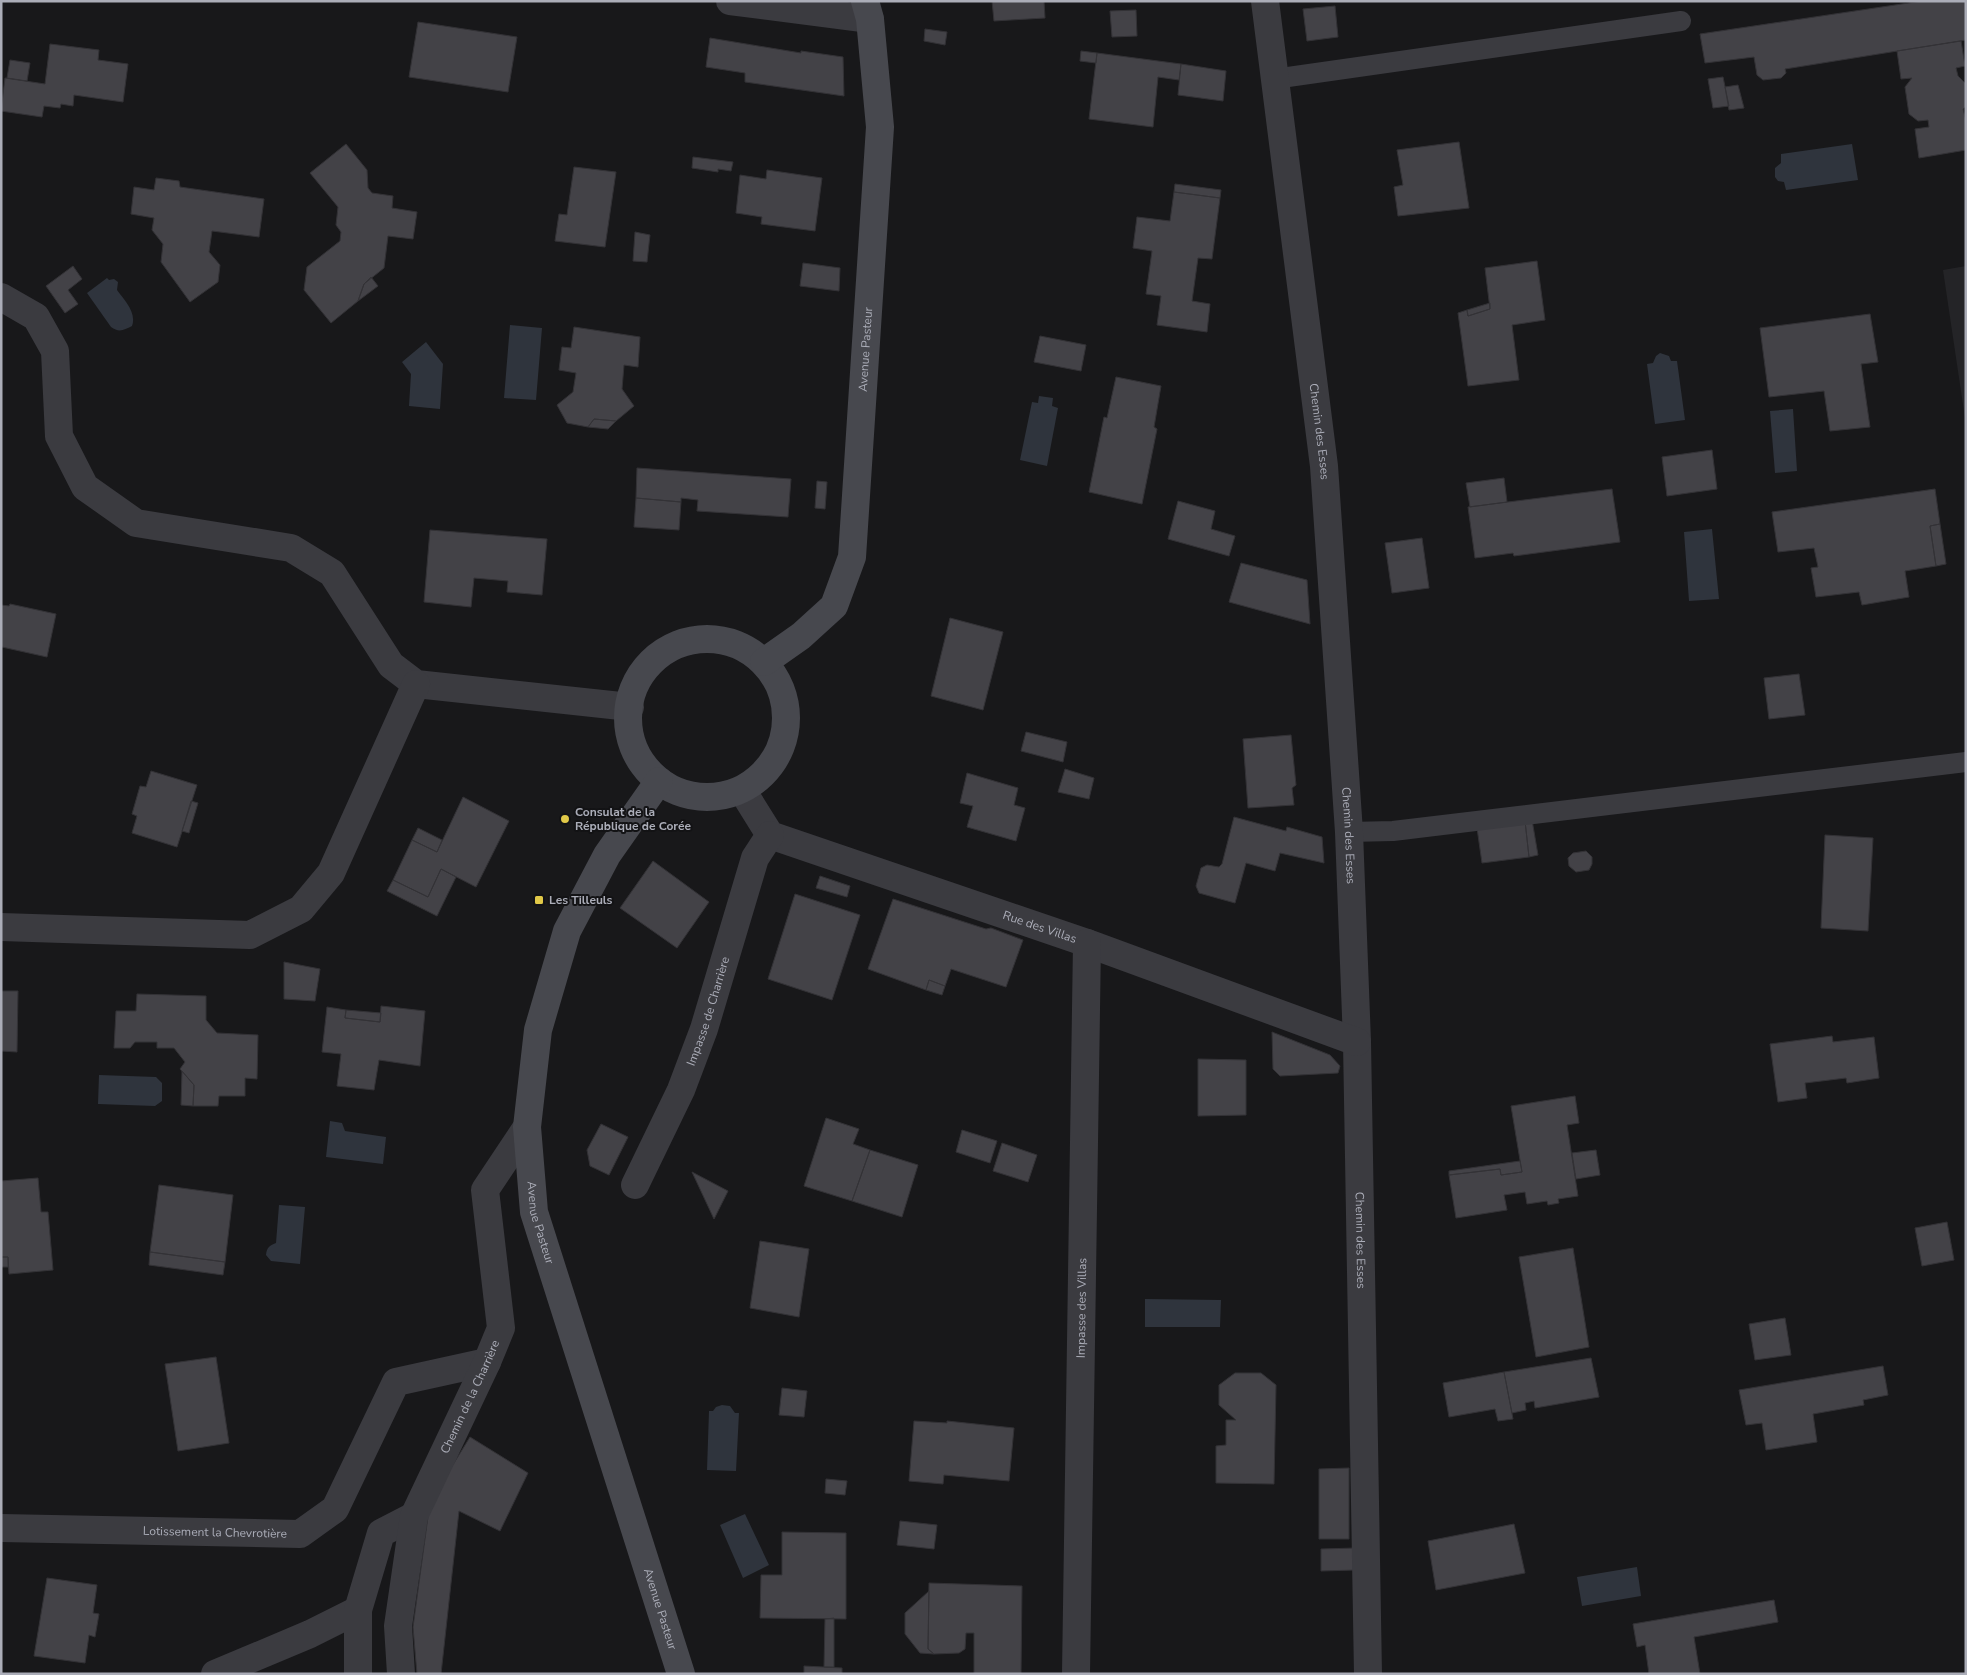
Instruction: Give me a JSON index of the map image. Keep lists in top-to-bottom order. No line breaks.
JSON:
{"streets":{"main road":["Avenue Pasteur"],"street":["Chemin des Esses","Rue des Villas","Impasse de Charrière","Impasse des Villas","Chemin de la Charrière","Lotissement la Chevrotière"]},"crossings":[["Avenue Pasteur","Chemin de la Charrière"],["Chemin des Esses","Rue des Villas"],["Rue des Villas","Impasse de Charrière"],["Rue des Villas","Impasse des Villas"],["Chemin de la Charrière","Lotissement la Chevrotière"]],"places":{"other":["Consulat de la République de Corée"],"transit":["Les Tilleuls"]}}
